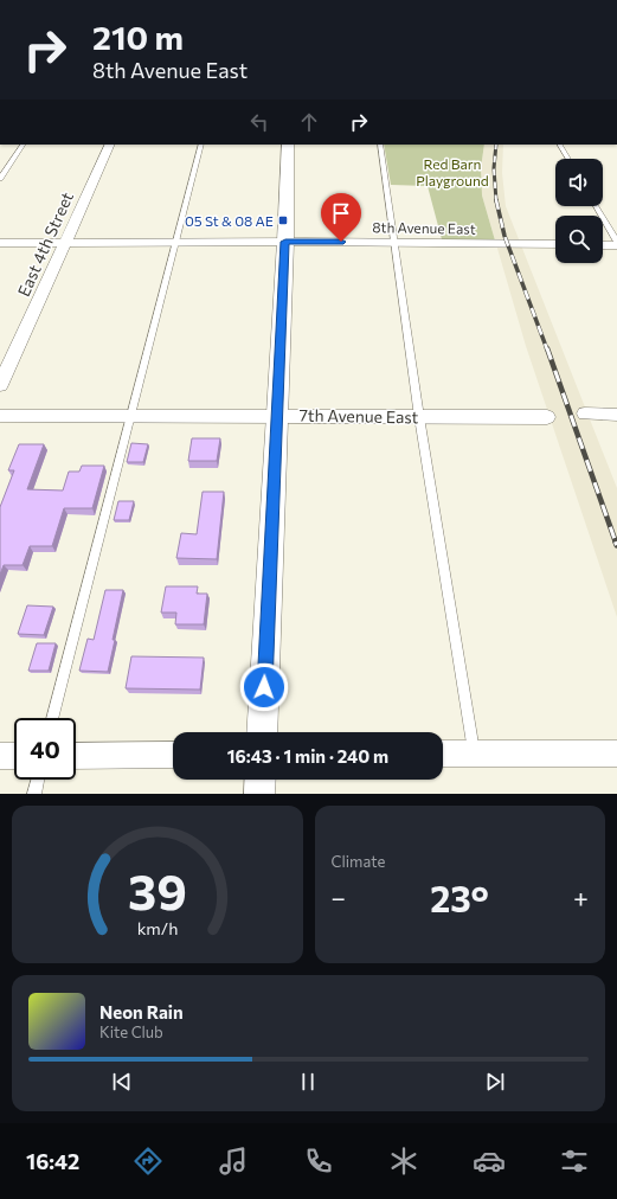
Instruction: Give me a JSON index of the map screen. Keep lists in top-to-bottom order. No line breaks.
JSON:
{"streets":{"street":["8th Avenue East","East 4th Street","7th Avenue East"]},"crossings":[["8th Avenue East","East 4th Street"]],"parks":["Red Barn Playground"],"places":{"transit":["05 St & 08 AE"]},"page":{"turn":["210 m","8th Avenue East"],"limit":"40","trip":"16:43 · 1 min · 240 m","tile":"Climate","heat":["−","23°","+"],"song":["Neon Rain","Kite Club"],"tabs":"16:42","gauge":["39","km/h"]}}
